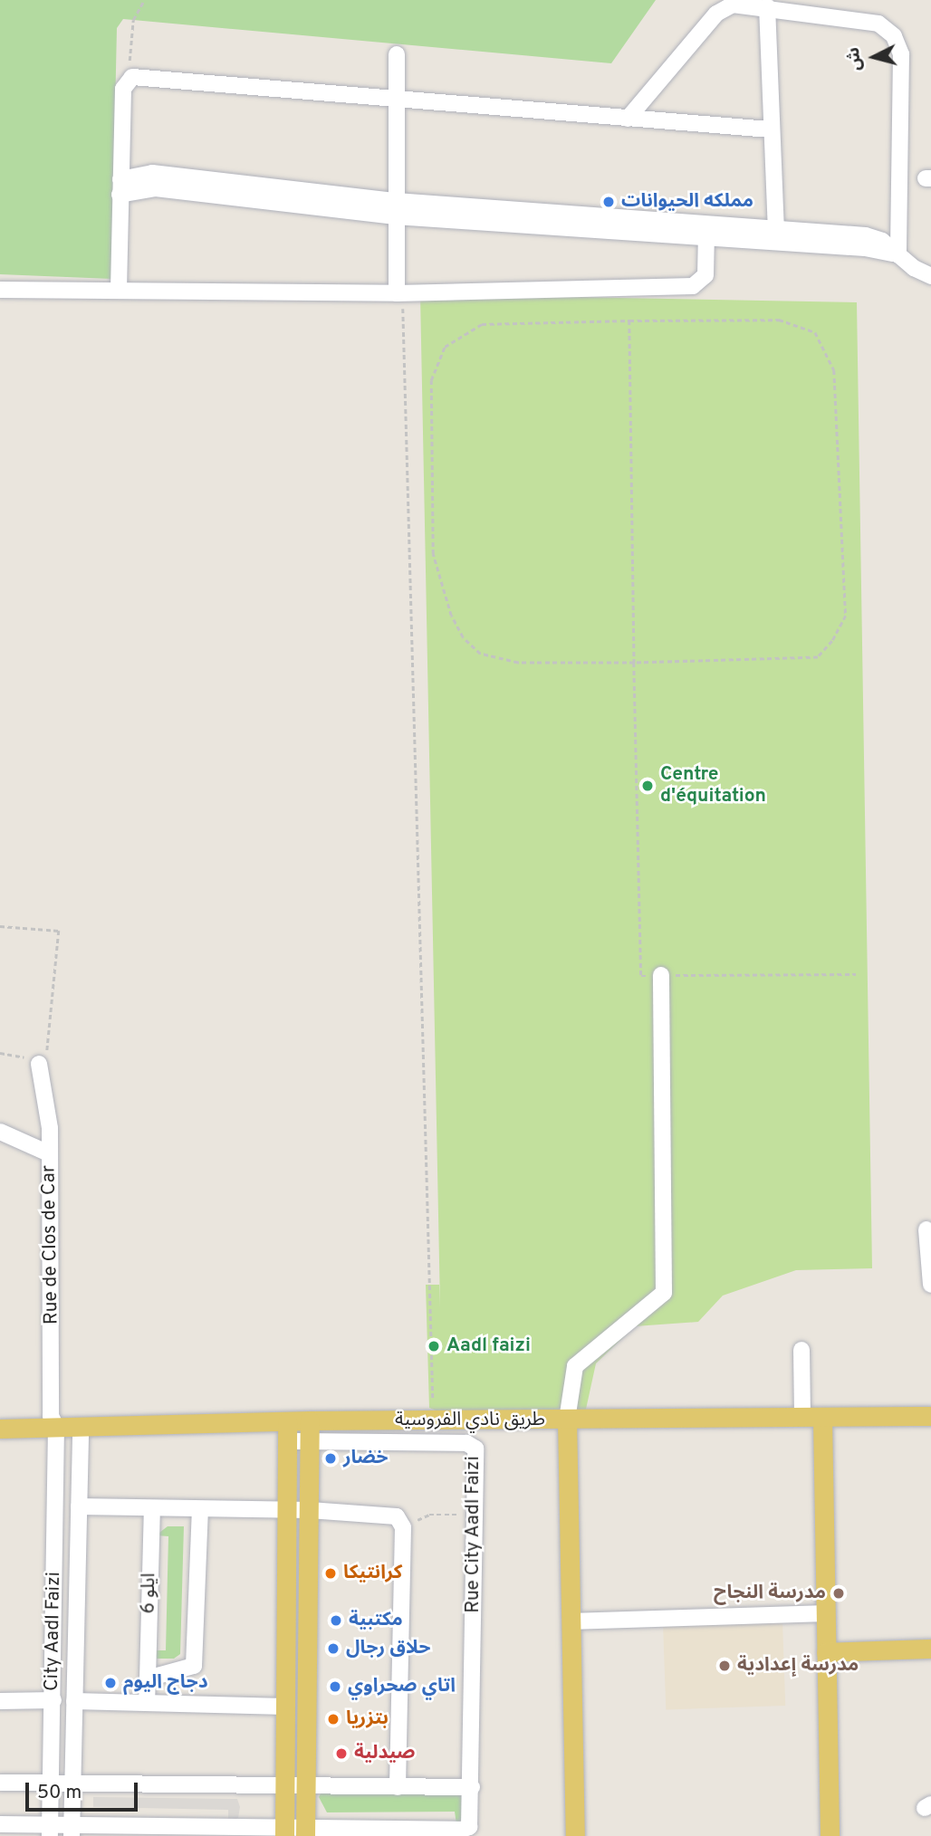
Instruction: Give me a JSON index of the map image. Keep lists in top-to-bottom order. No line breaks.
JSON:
{"streets":{"main road":["طريق نادي الفروسية"],"street":["Rue de Clos de Car","Rue City Aadl Faizi","ايلو 6","City Aadl Faizi"]},"crossings":[["Rue de Clos de Car","طريق نادي الفروسية"],["Rue de Clos de Car","City Aadl Faizi"],["طريق نادي الفروسية","City Aadl Faizi"],["Rue City Aadl Faizi","City Aadl Faizi"]],"places":["مملكه الحيوانات","Centre d'équitation","Aadl faizi","خضار","كرانتيكا","مدرسة النجاح","مكتبية","حلاق رجال","مدرسة إعدادية","دجاج اليوم","اتاي صحراوي","بتزريا","صيدلية"],"scale_bar":"50 m","north":"left"}
